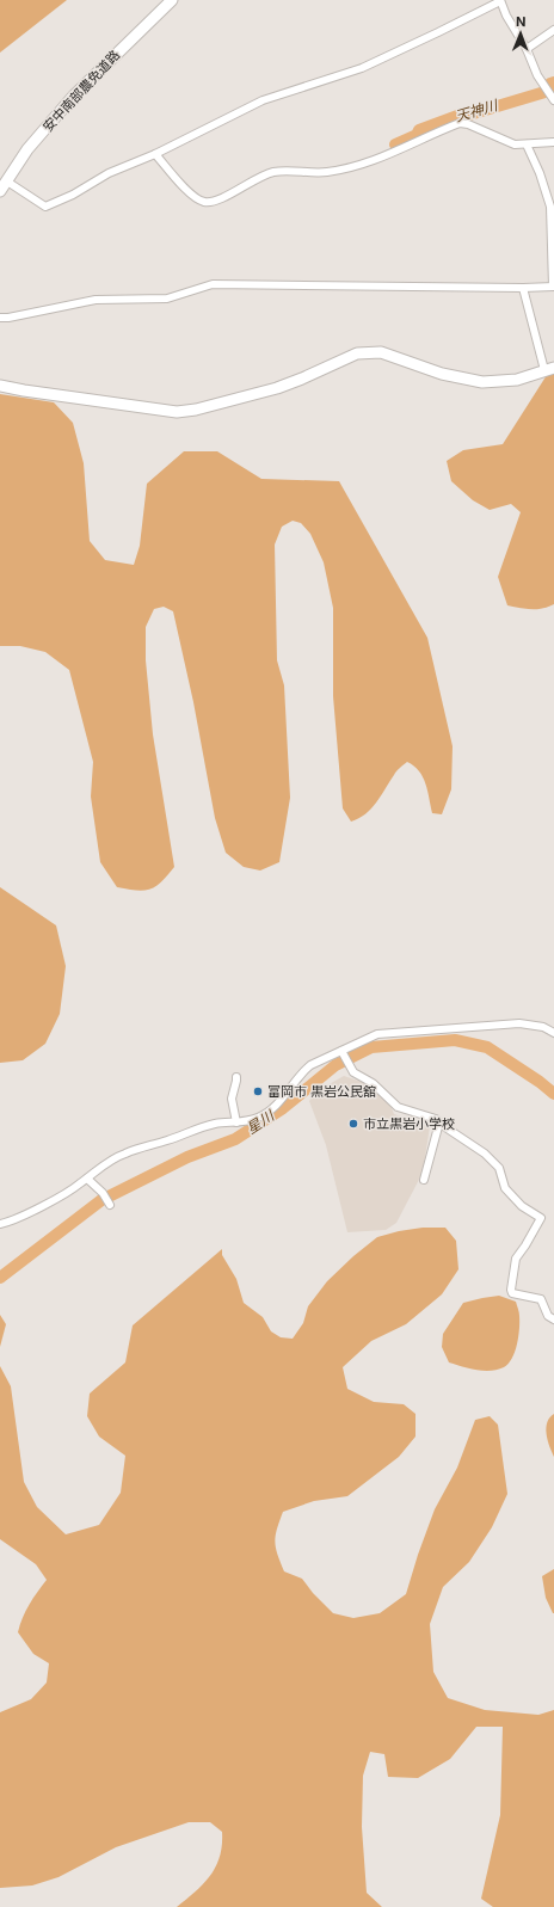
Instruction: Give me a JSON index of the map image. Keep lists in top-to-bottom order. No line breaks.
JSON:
{"streets":{"street":["安中南部農免道路"]},"water":["天神川","星川"],"places":["富岡市 黒岩公民舘","市立黒岩小学校"],"north":"top"}
